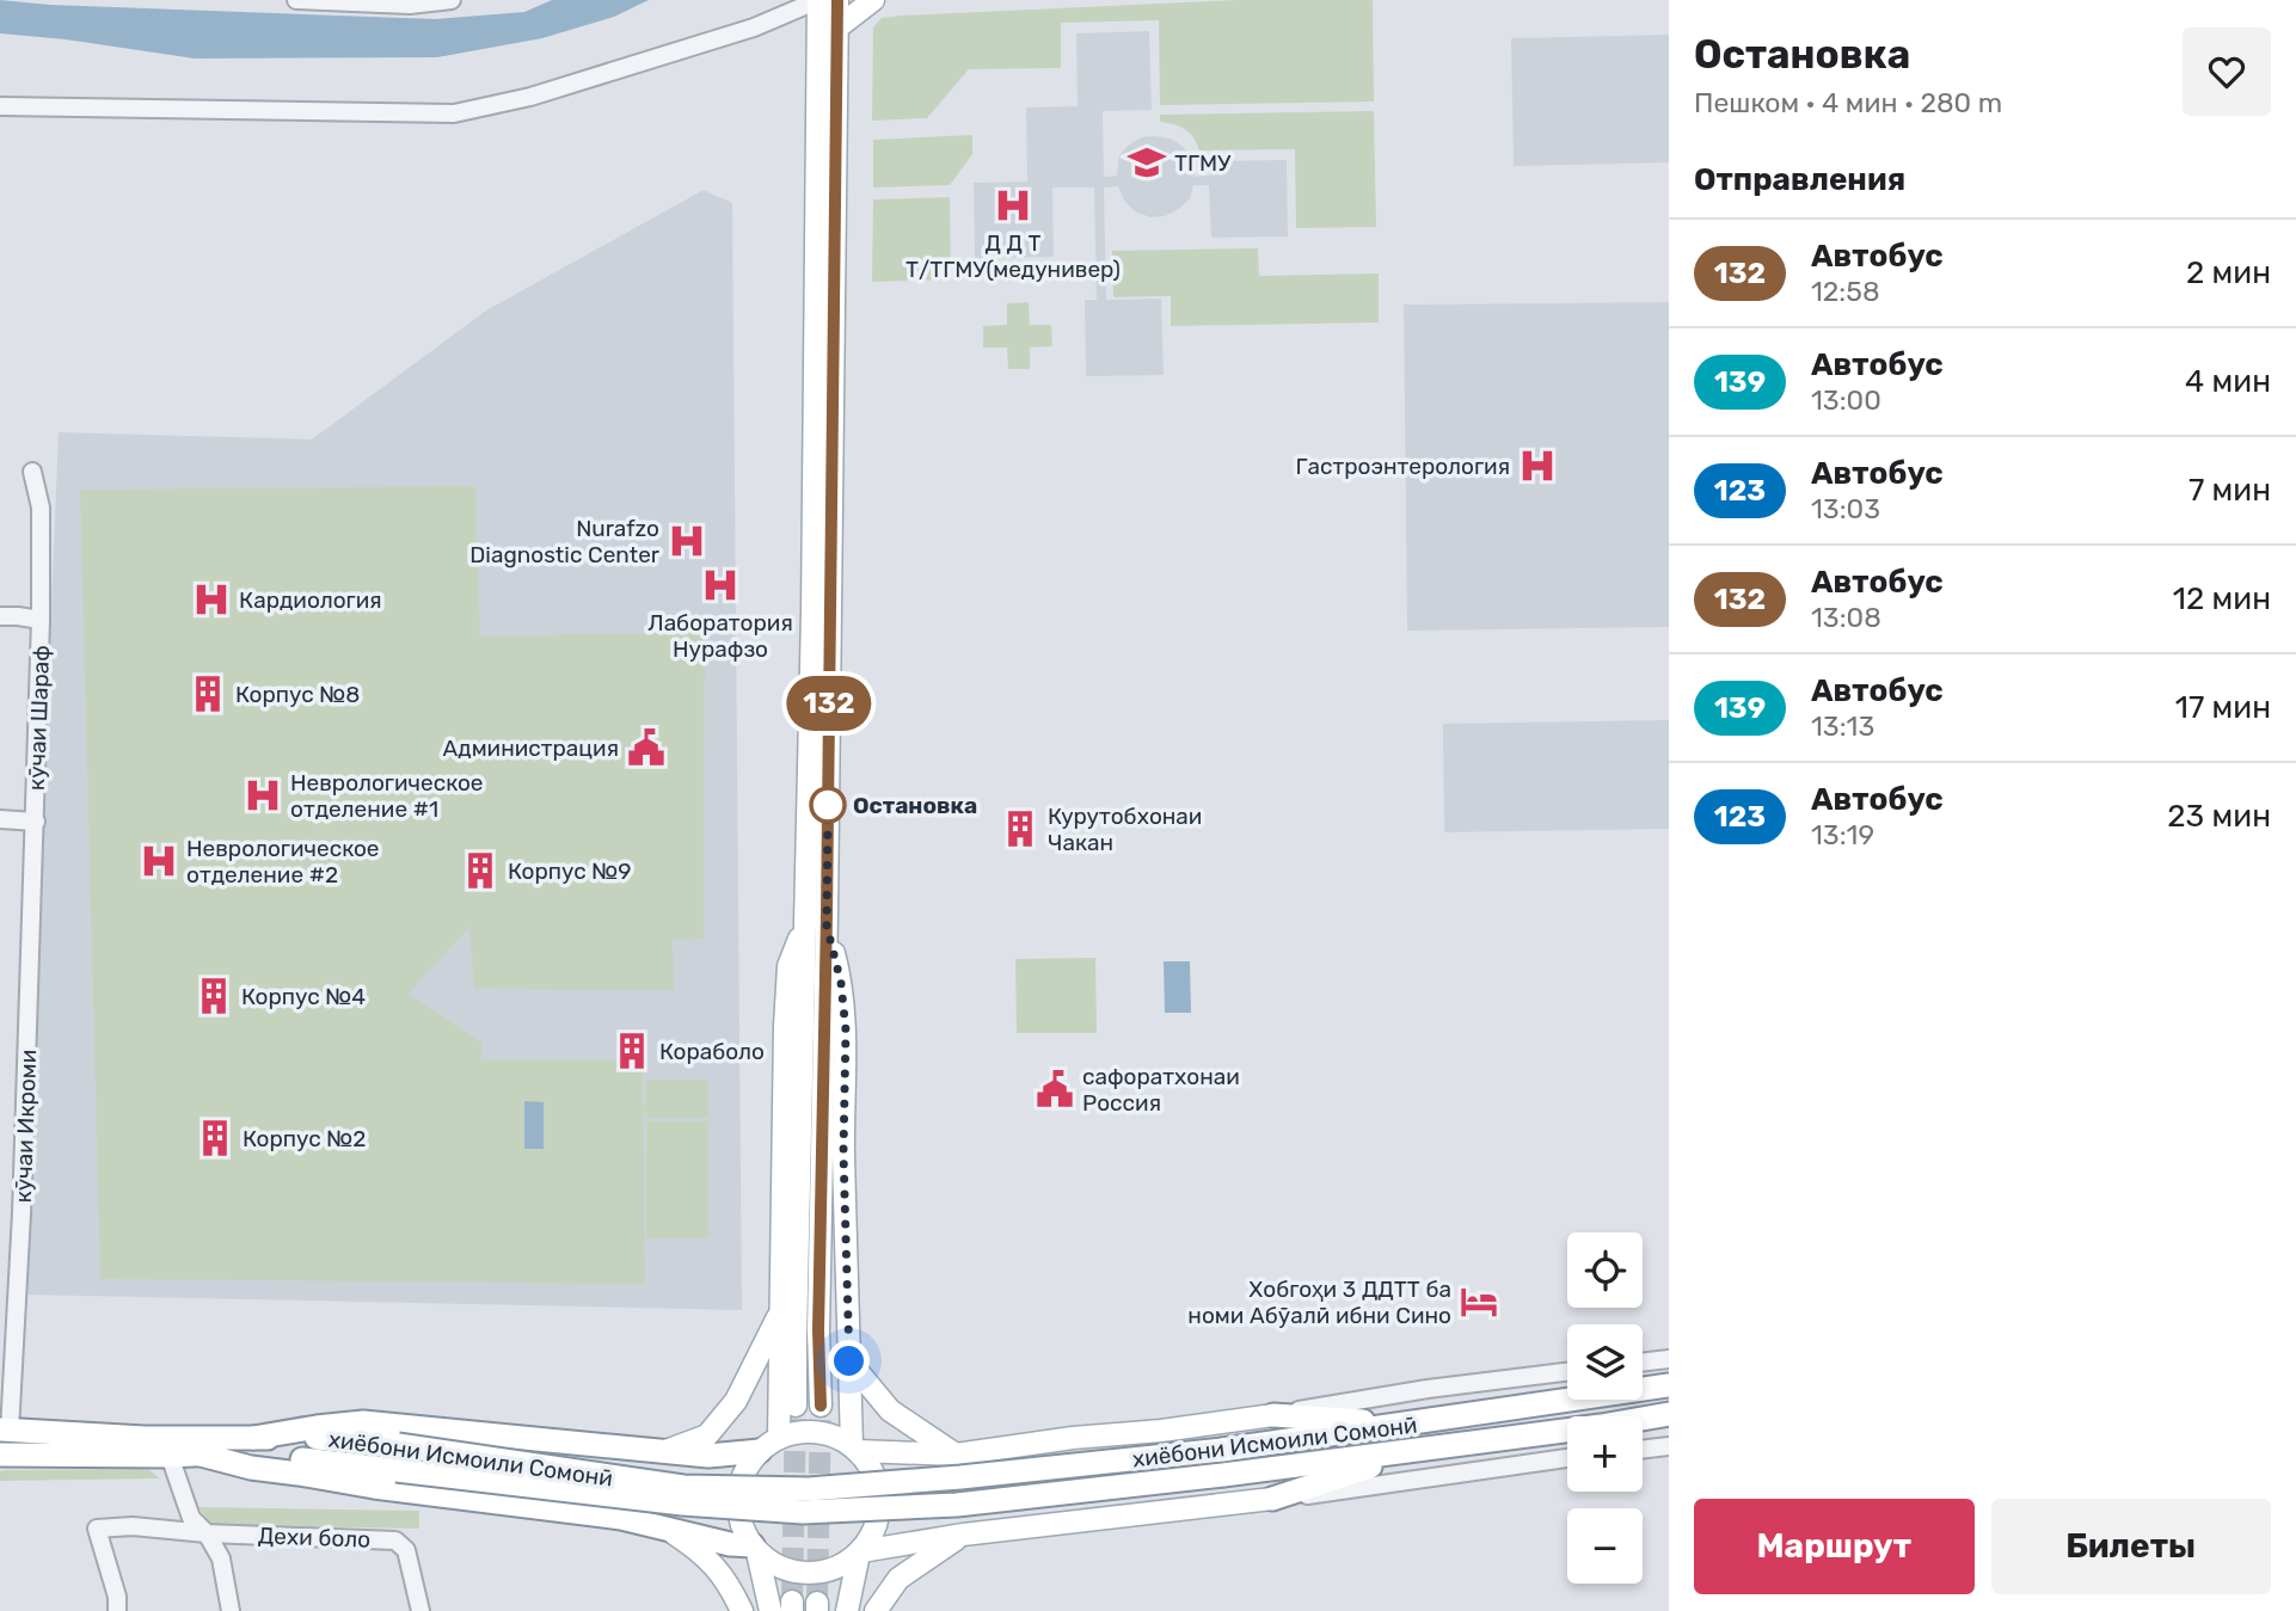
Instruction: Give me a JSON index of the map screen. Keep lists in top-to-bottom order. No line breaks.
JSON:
{"streets":{"highway":["хиёбони Исмоили Сомонӣ"],"street":["кӯчаи Шараф","кӯчаи Икроми","Дехи боло"]},"crossings":[["кӯчаи Шараф","кӯчаи Икроми"],["кӯчаи Икроми","хиёбони Исмоили Сомонӣ"]],"places":{"school or university":["ТГМУ"],"hospital":["Д Д Т Т/ТГМУ(медунивер)","Гастроэнтерология","Nurafzo Diagnostic Center","Лаборатория Нурафзо","Кардиология","Неврологическое отделение #1","Неврологическое отделение #2"],"building":["Корпус №8","Курутобхонаи Чакан","Корпус №9","Корпус №4","Кораболо","Корпус №2"],"public building":["Администрация","сафоратхонаи Россия"],"other":["Остановка"],"hotel":["Хобгоҳи 3 ДДТТ ба номи Абӯалӣ ибни Сино"]},"lines":["bus line 132"],"page":{"on_map":"132","heading":[["Остановка","Пешком · 4 мин · 280 m"],"Отправления"],"list":[{"mark":"132","name":"Автобус","note":"12:58","value":"2 мин"},{"mark":"139","name":"Автобус","note":"13:00","value":"4 мин"},{"mark":"123","name":"Автобус","note":"13:03","value":"7 мин"},{"mark":"132","name":"Автобус","note":"13:08","value":"12 мин"},{"mark":"139","name":"Автобус","note":"13:13","value":"17 мин"},{"mark":"123","name":"Автобус","note":"13:19","value":"23 мин"}],"map_buttons":["+","−"],"buttons":["Маршрут","Билеты"]}}
